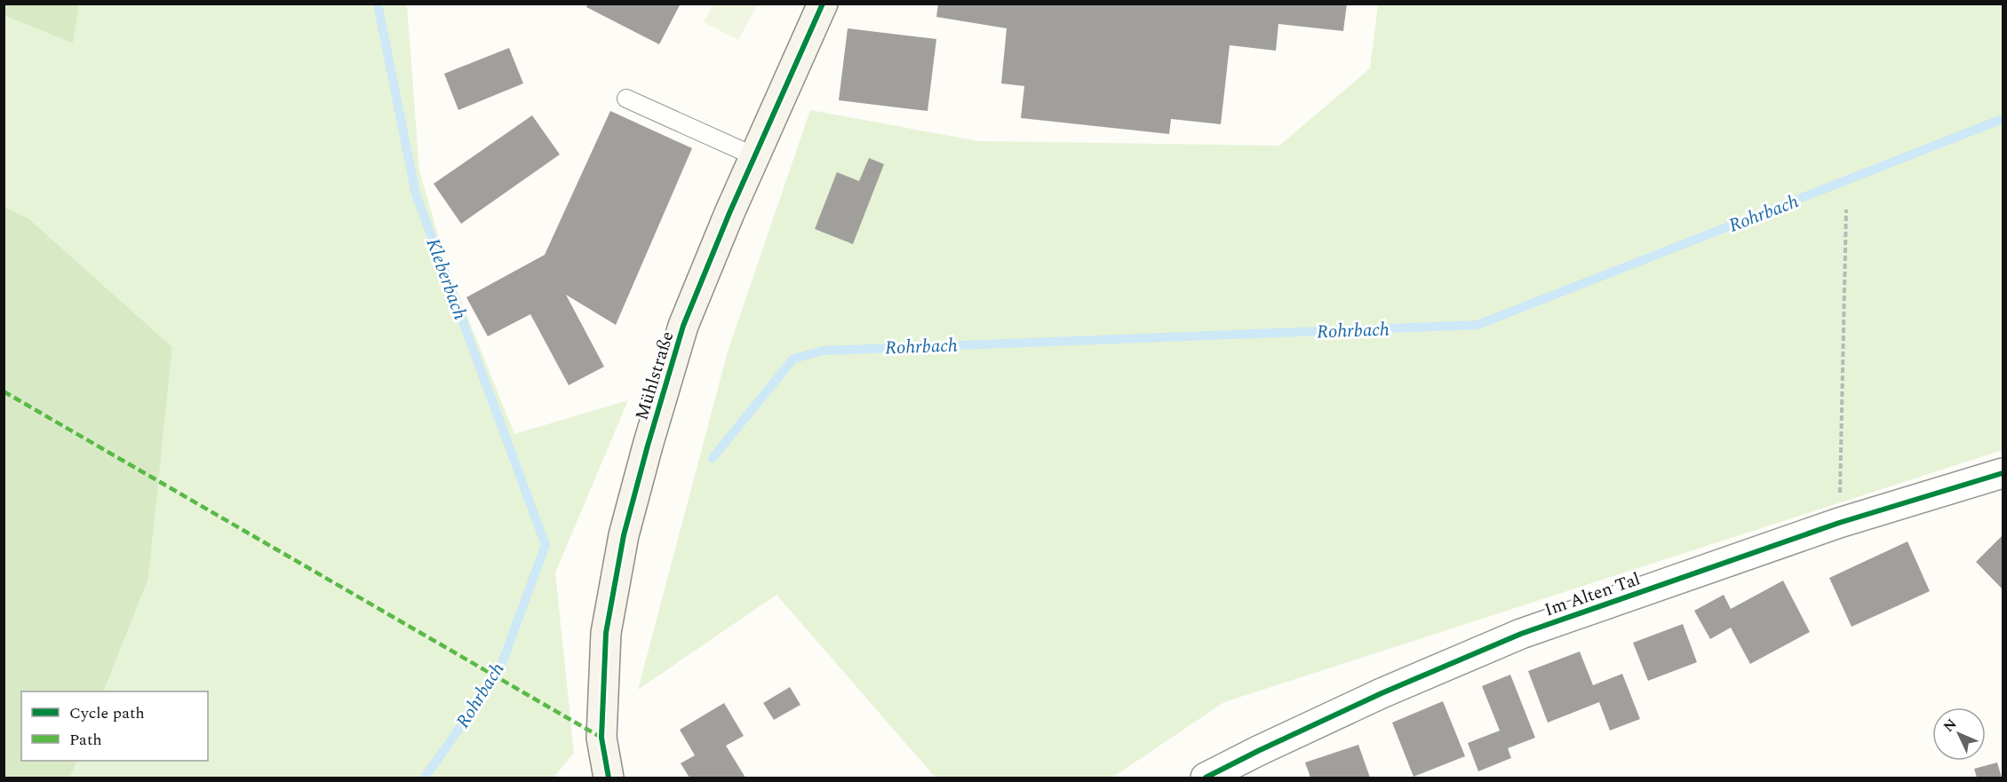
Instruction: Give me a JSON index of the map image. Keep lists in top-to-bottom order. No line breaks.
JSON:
{"streets":{"street":["Mühlstraße","Im Alten Tal"]},"water":["Rohrbach","Kleberbach"],"legend":["Cycle path","Path"],"north":"top left"}
